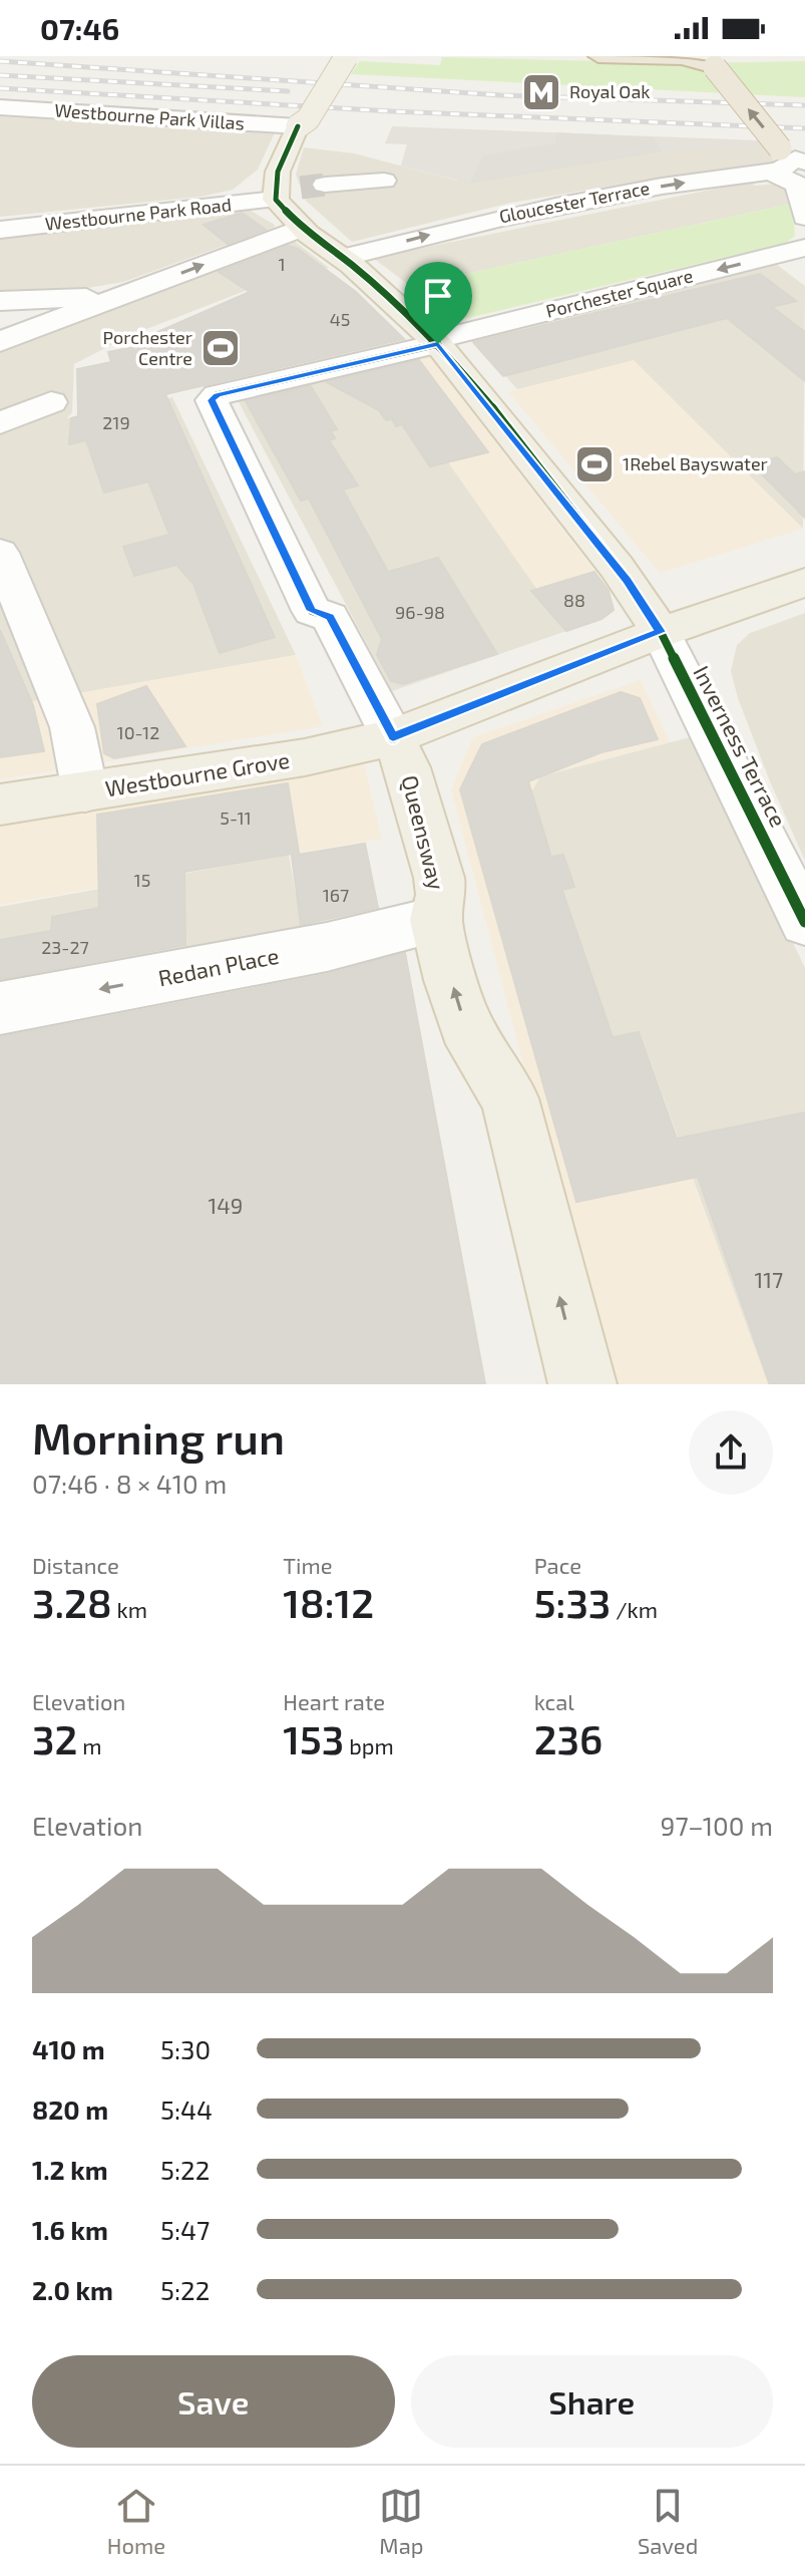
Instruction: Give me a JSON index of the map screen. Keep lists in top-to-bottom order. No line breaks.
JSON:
{"streets":{"main road":["Westbourne Grove","Queensway"],"street":["Westbourne Park Villas","Gloucester Terrace","Westbourne Park Road","Porchester Square","Inverness Terrace","Redan Place"]},"crossings":[["Porchester Square","Queensway"],["Inverness Terrace","Westbourne Grove"],["Westbourne Grove","Queensway"],["Queensway","Redan Place"]],"one_way":["Gloucester Terrace","Porchester Square","Queensway","Redan Place"],"places":{"metro station":["Royal Oak"],"sports":["Porchester Centre","1Rebel Bayswater"]},"house_numbers":["1","45","219","88","96-98","10-12","5-11","15","167","23-27","149","117"],"page":{"status":"07:46","heading":["Morning run","07:46 · 8 × 410 m"],"stats":[["Distance","3.28 km"],["Time","18:12"],["Pace","5:33 /km"],["Elevation","32 m"],["Heart rate","153 bpm"],["kcal","236"]],"chart":["Elevation","97–100 m"],"list":[{"name":"410 m","note":"5:30"},{"name":"820 m","note":"5:44"},{"name":"1.2 km","note":"5:22"},{"name":"1.6 km","note":"5:47"},{"name":"2.0 km","note":"5:22"}],"buttons":["Save","Share"],"tabs":["Home","Map","Saved"]}}
